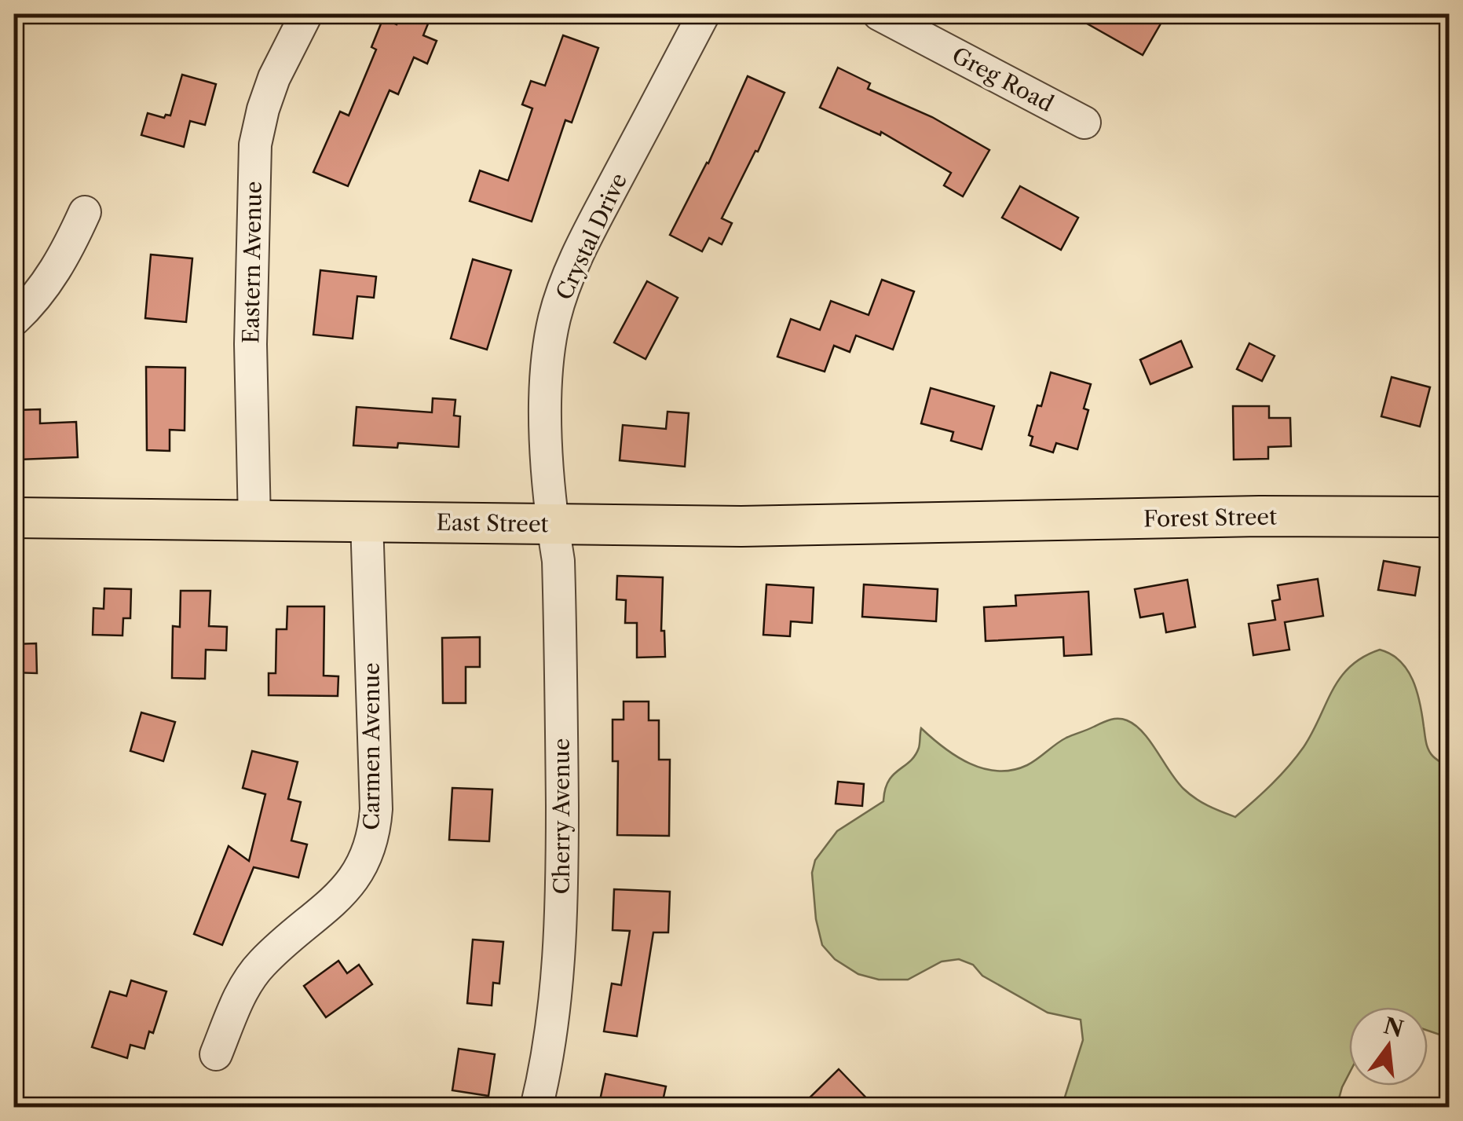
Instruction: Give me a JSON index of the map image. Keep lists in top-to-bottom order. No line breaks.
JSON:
{"streets":{"main road":["Forest Street","East Street"],"street":["Greg Road","Crystal Drive","Eastern Avenue","Carmen Avenue","Cherry Avenue"]},"crossings":[["Crystal Drive","East Street"],["Crystal Drive","Cherry Avenue"],["Eastern Avenue","East Street"],["Forest Street","East Street"],["East Street","Carmen Avenue"],["East Street","Cherry Avenue"]],"north":"top"}
